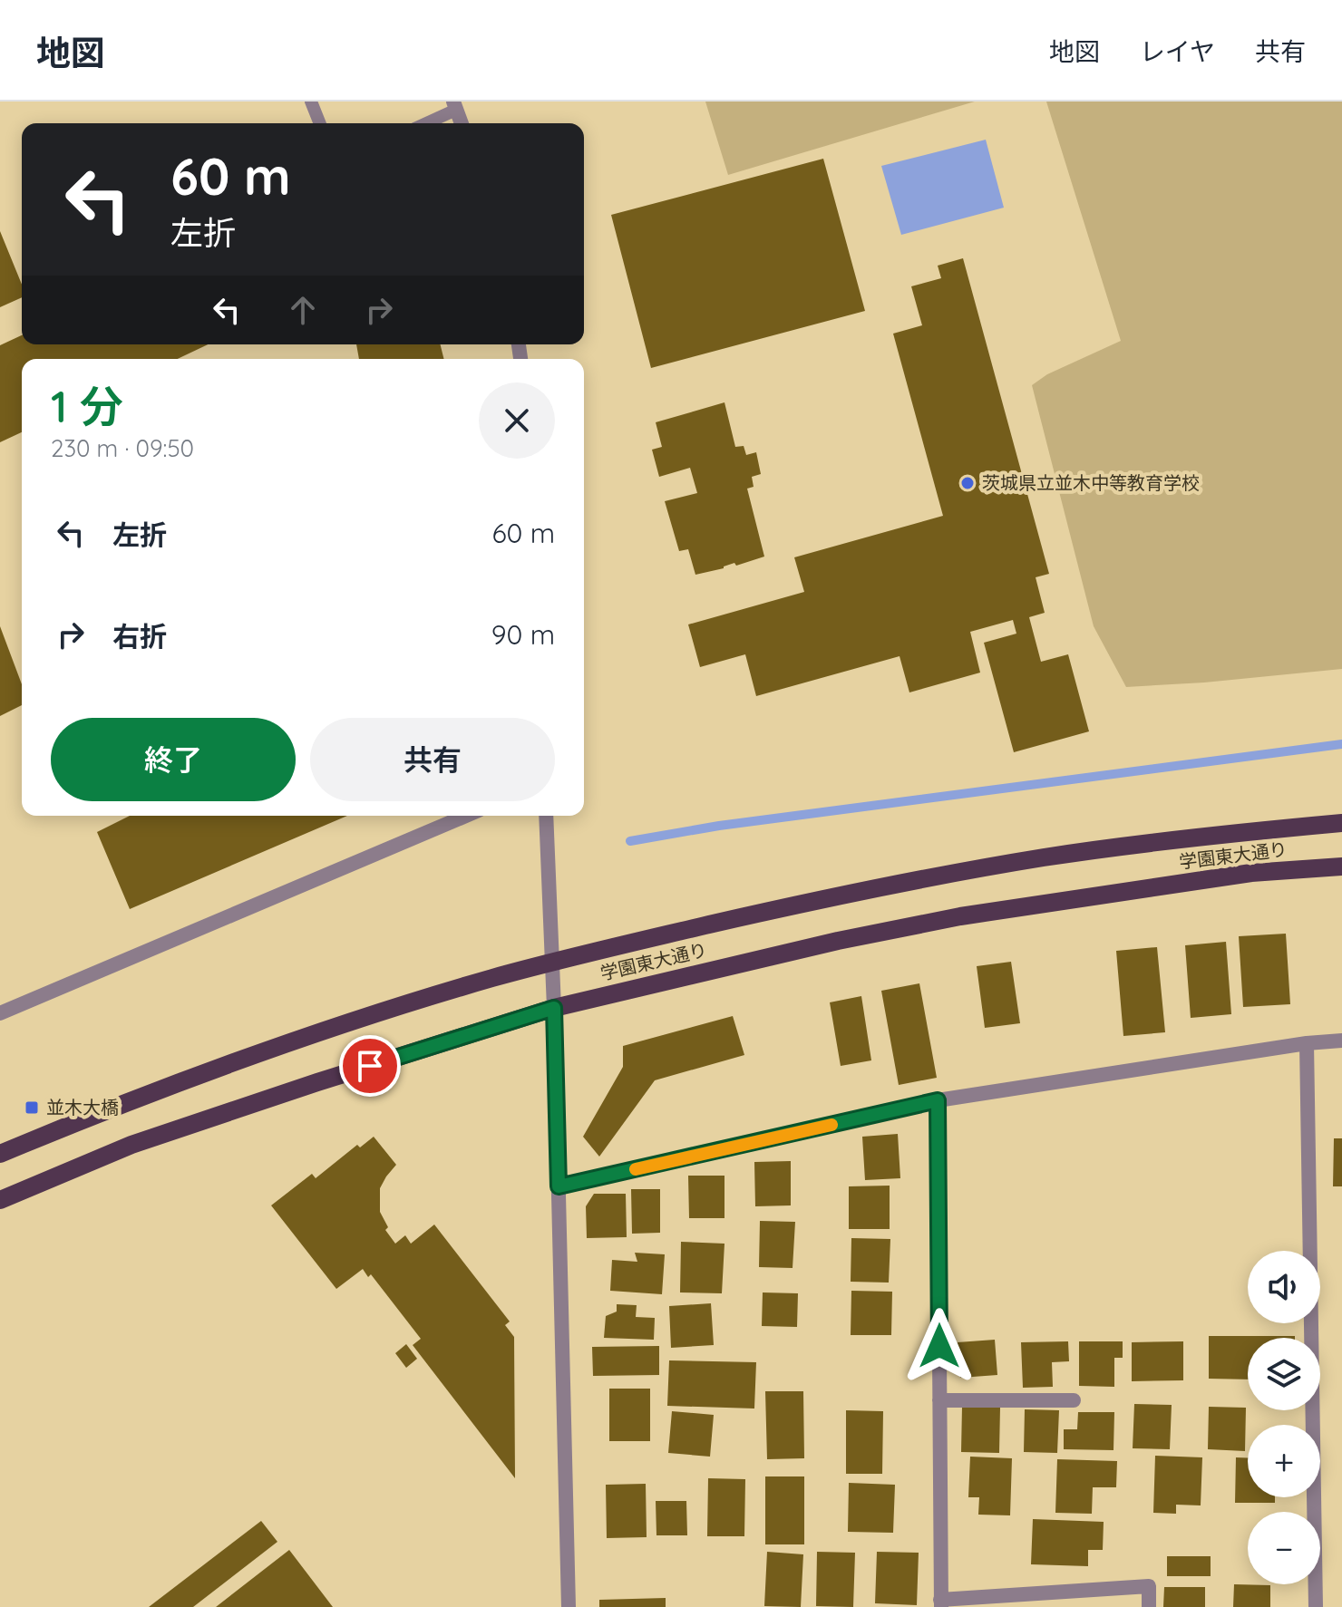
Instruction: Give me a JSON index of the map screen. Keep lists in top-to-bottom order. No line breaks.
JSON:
{"streets":{"main road":["学園東大通り"]},"places":{"other":["茨城県立並木中等教育学校"],"transit":["並木大橋"]},"page":{"header":"地図","nav":["地図","レイヤ","共有"],"turn":["60 m","左折"],"heading":["1 分","230 m · 09:50"],"list":[{"name":"左折","value":"60 m"},{"name":"右折","value":"90 m"}],"buttons":["終了","共有"],"map_buttons":["+","−"]}}
